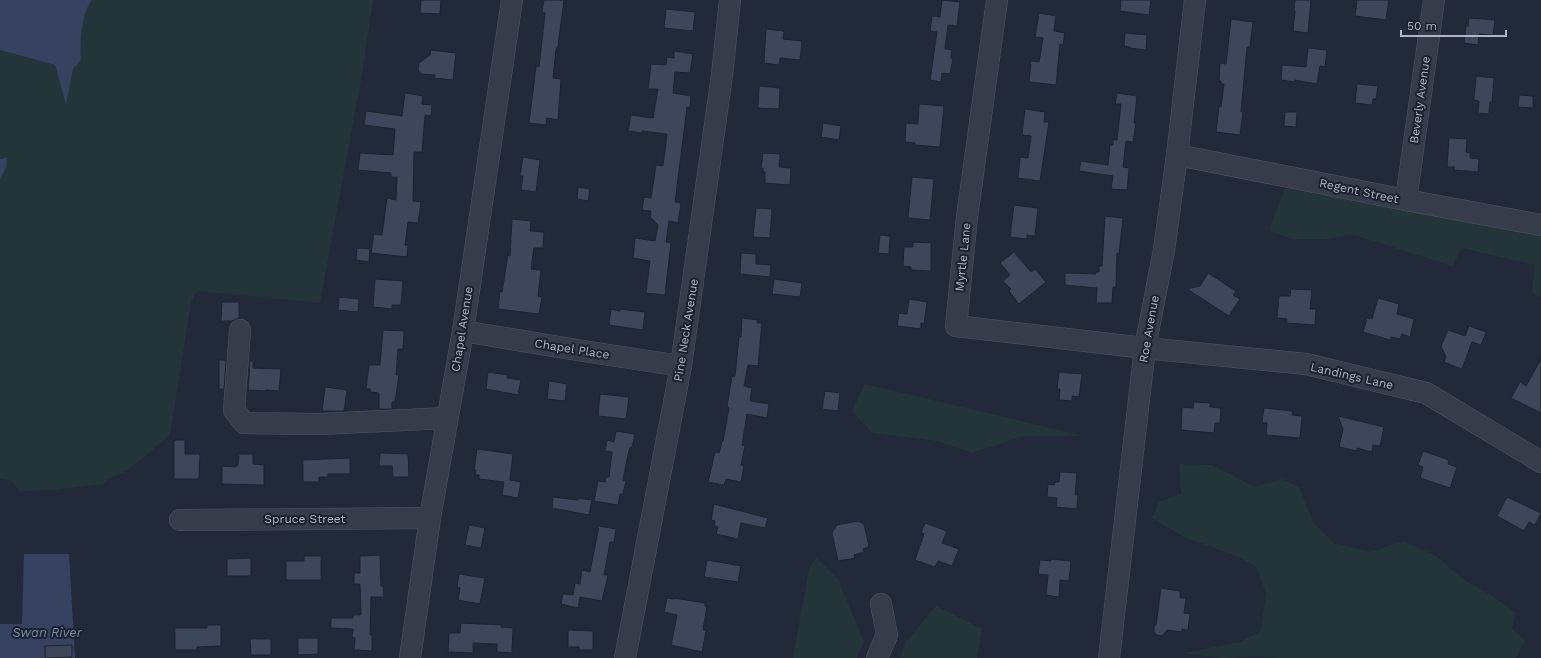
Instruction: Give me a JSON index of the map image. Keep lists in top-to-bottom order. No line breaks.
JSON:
{"streets":{"street":["Beverly Avenue","Regent Street","Myrtle Lane","Chapel Avenue","Roe Avenue","Pine Neck Avenue","Chapel Place","Landings Lane","Spruce Street"]},"crossings":[["Beverly Avenue","Regent Street"],["Regent Street","Roe Avenue"],["Myrtle Lane","Roe Avenue"],["Myrtle Lane","Landings Lane"],["Chapel Avenue","Chapel Place"],["Chapel Avenue","Spruce Street"],["Roe Avenue","Landings Lane"],["Pine Neck Avenue","Chapel Place"]],"water":["Swan River"],"scale_bar":"50 m"}
